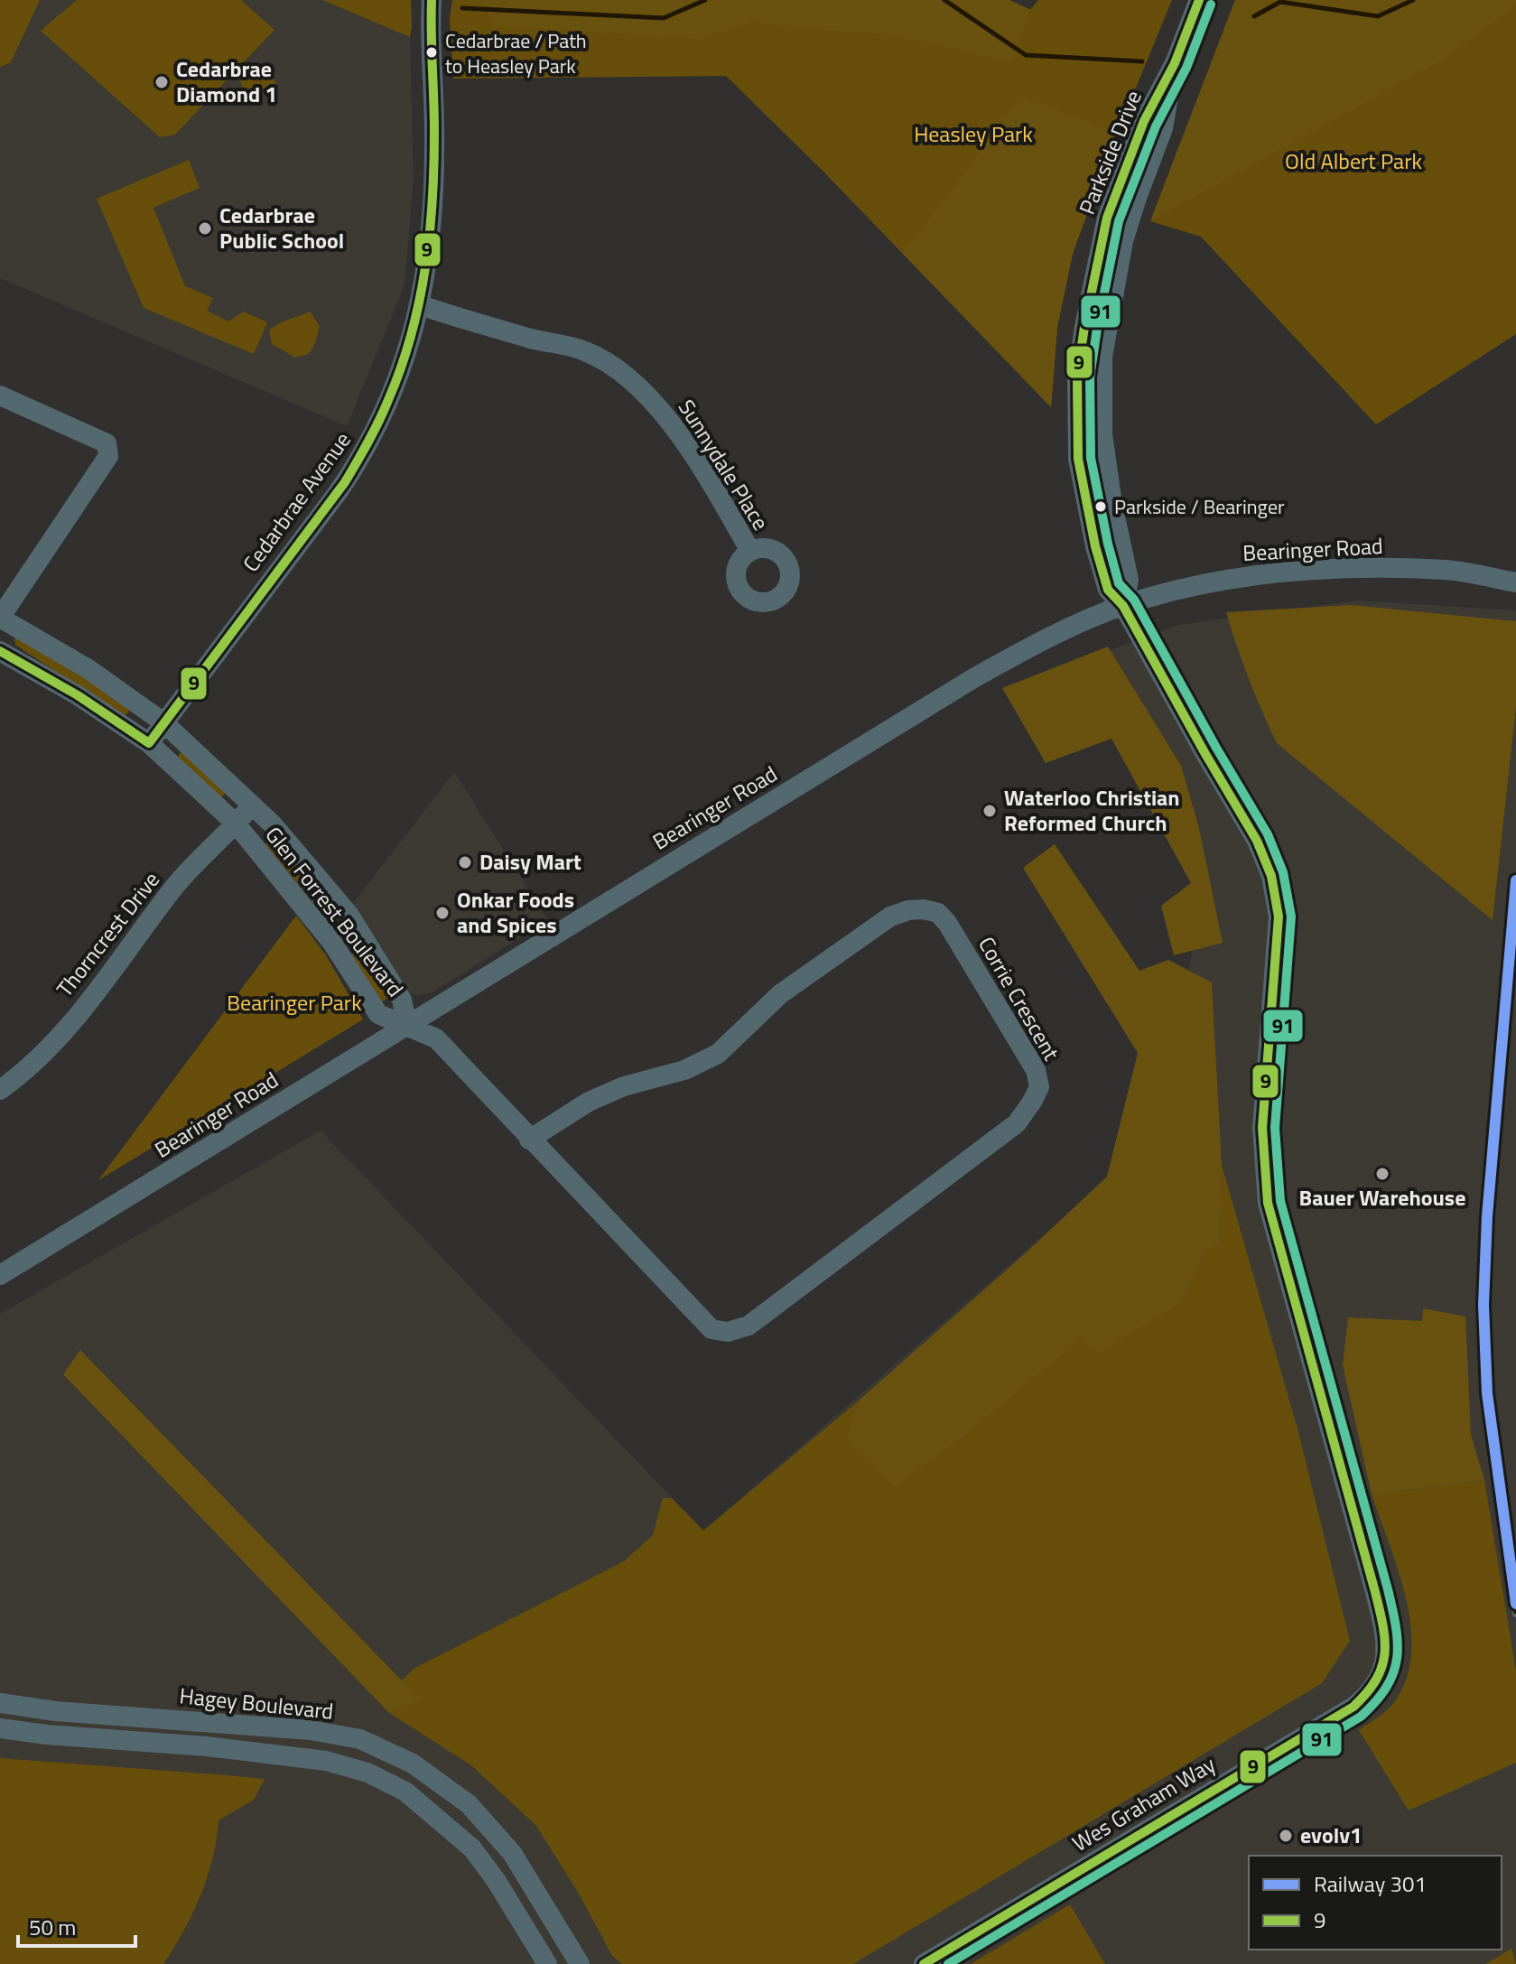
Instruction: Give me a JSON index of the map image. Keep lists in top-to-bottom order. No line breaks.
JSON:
{"streets":{"street":["Parkside Drive","Sunnydale Place","Cedarbrae Avenue","Bearinger Road","Glen Forrest Boulevard","Thorncrest Drive","Corrie Crescent","Hagey Boulevard","Wes Graham Way"]},"crossings":[["Parkside Drive","Bearinger Road"],["Parkside Drive","Wes Graham Way"],["Sunnydale Place","Cedarbrae Avenue"],["Cedarbrae Avenue","Glen Forrest Boulevard"],["Bearinger Road","Glen Forrest Boulevard"],["Bearinger Road","Corrie Crescent"],["Bearinger Road","Wes Graham Way"],["Glen Forrest Boulevard","Thorncrest Drive"],["Glen Forrest Boulevard","Corrie Crescent"]],"parks":["Heasley Park","Old Albert Park","Bearinger Park"],"places":["Cedarbrae / Path to Heasley Park","Cedarbrae Diamond 1","Cedarbrae Public School","Parkside / Bearinger","Waterloo Christian Reformed Church","Daisy Mart","Onkar Foods and Spices","Bauer Warehouse","evolv1"],"lines":["transit line 9","transit line 91","rail line 301"],"legend":["Railway 301","9"],"scale_bar":"50 m"}
